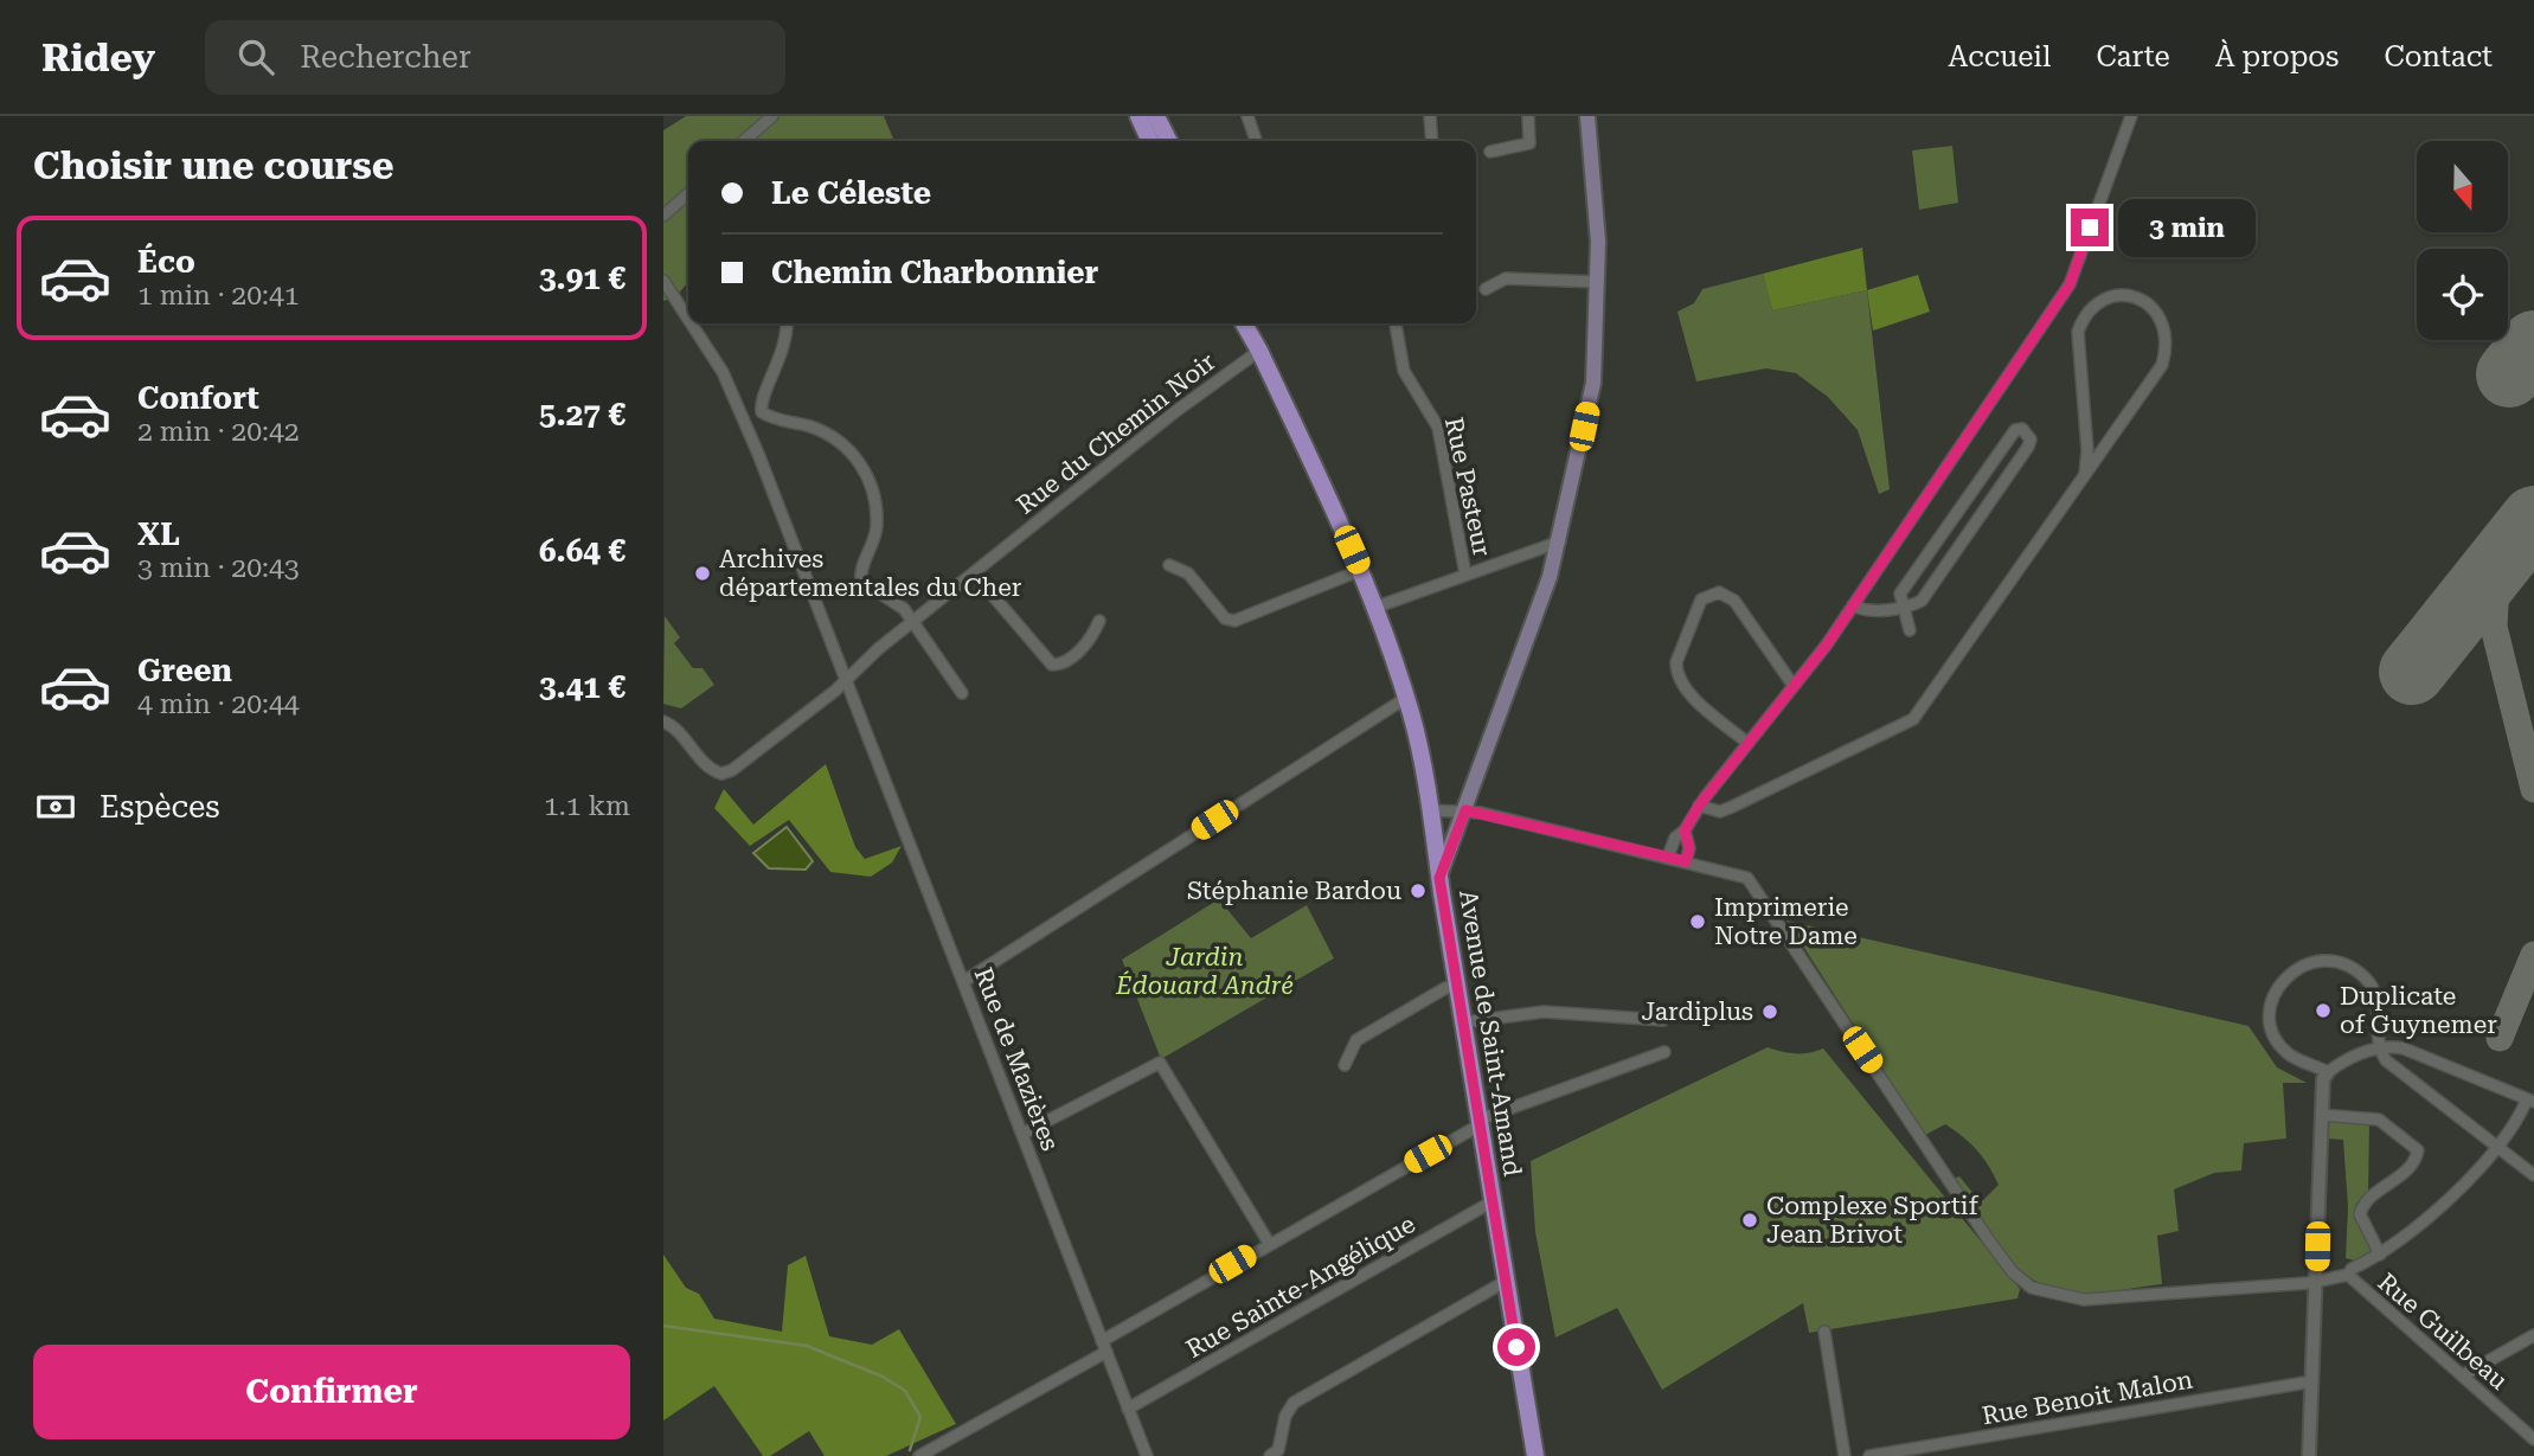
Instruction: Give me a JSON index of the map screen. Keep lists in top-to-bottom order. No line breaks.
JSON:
{"streets":{"main road":["Avenue de Saint-Amand"],"street":["Rue du Chemin Noir","Rue Pasteur","Rue de Mazières","Rue Sainte-Angélique","Rue Guilbeau","Rue Benoit Malon"]},"crossings":[["Rue du Chemin Noir","Avenue de Saint-Amand"],["Rue du Chemin Noir","Rue de Mazières"],["Avenue de Saint-Amand","Rue Sainte-Angélique"],["Avenue de Saint-Amand","Rue Guilbeau"],["Rue de Mazières","Rue Sainte-Angélique"]],"parks":["Jardin Édouard André"],"places":["Archives départementales du Cher","Stéphanie Bardou","Imprimerie Notre Dame","Duplicate of Guynemer","Jardiplus","Complexe Sportif Jean Brivot"],"north":"bottom","page":{"header":"Ridey","search":"Rechercher","nav":["Accueil","Carte","À propos","Contact"],"heading":"Choisir une course","banner":["Le Céleste","Chemin Charbonnier"],"bubble":"3 min","list":[{"name":"Éco","note":"1 min · 20:41","value":"3.91 €"},{"name":"Confort","note":"2 min · 20:42","value":"5.27 €"},{"name":"XL","note":"3 min · 20:43","value":"6.64 €"},{"name":"Green","note":"4 min · 20:44","value":"3.41 €"}],"pay":["Espèces","1.1 km"],"buttons":"Confirmer"}}
